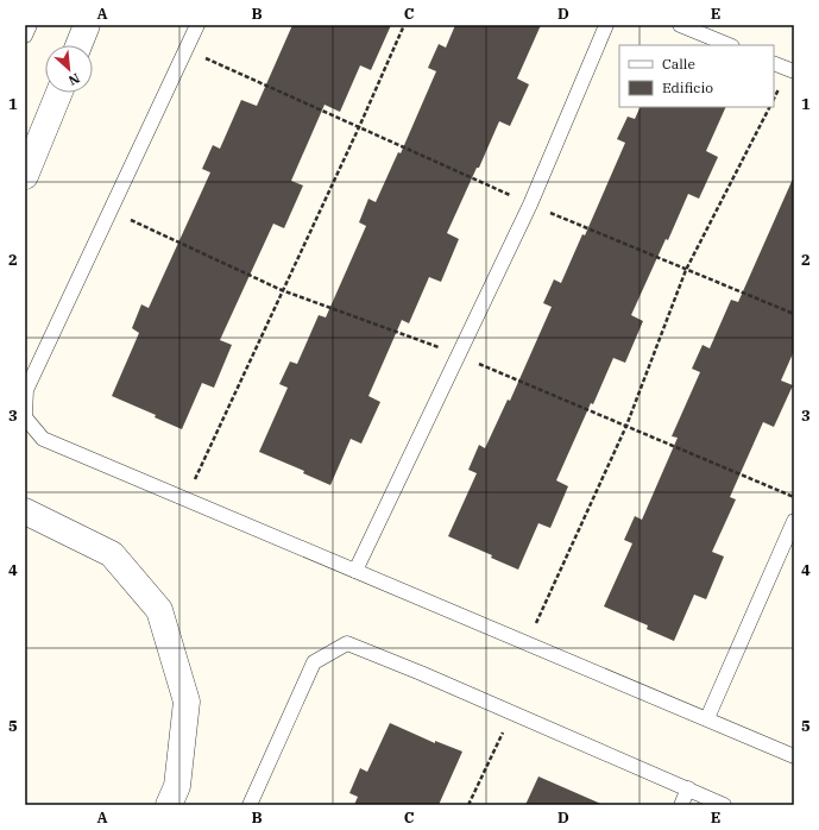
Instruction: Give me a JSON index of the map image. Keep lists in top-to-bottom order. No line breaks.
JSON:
{"legend":["Calle","Edificio"],"north":"bottom right","grid":{"columns":["A","B","C","D","E"],"rows":["1","2","3","4","5"]}}
